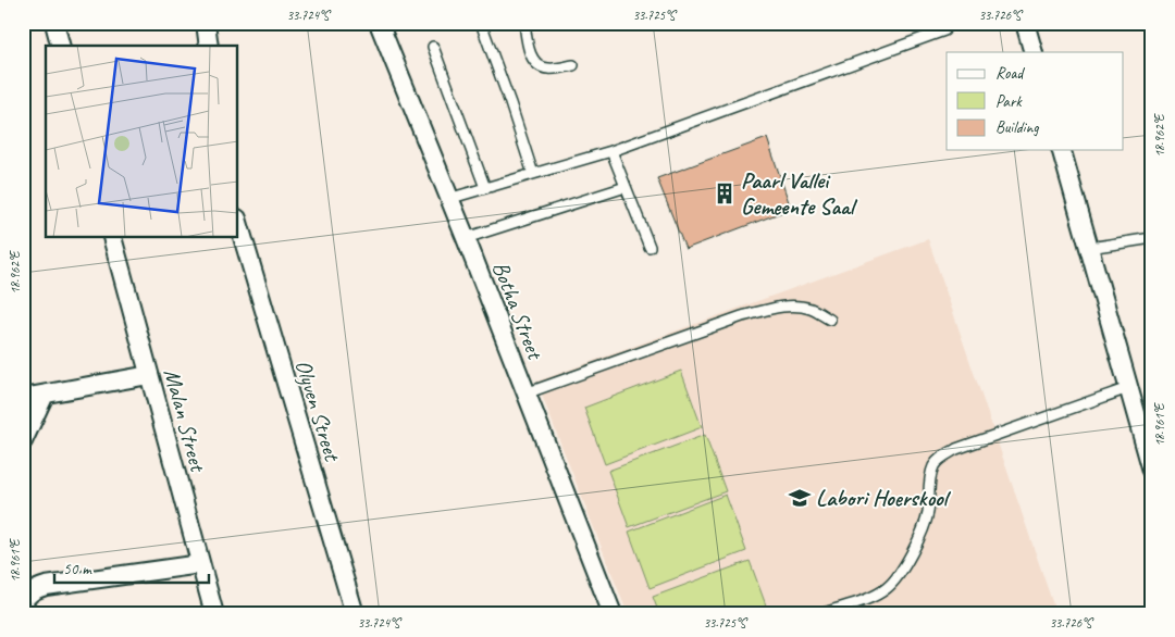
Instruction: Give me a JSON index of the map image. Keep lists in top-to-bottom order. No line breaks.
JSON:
{"streets":{"street":["Botha Street","Olyven Street","Malan Street"]},"places":{"building":["Paarl Vallei Gemeente Saal"],"school or university":["Labori Hoerskool"]},"legend":["Road","Park","Building"],"scale_bar":"50 m","coordinates":["33.724°S","33.725°S","33.726°S","18.962°E","18.961°E"]}
